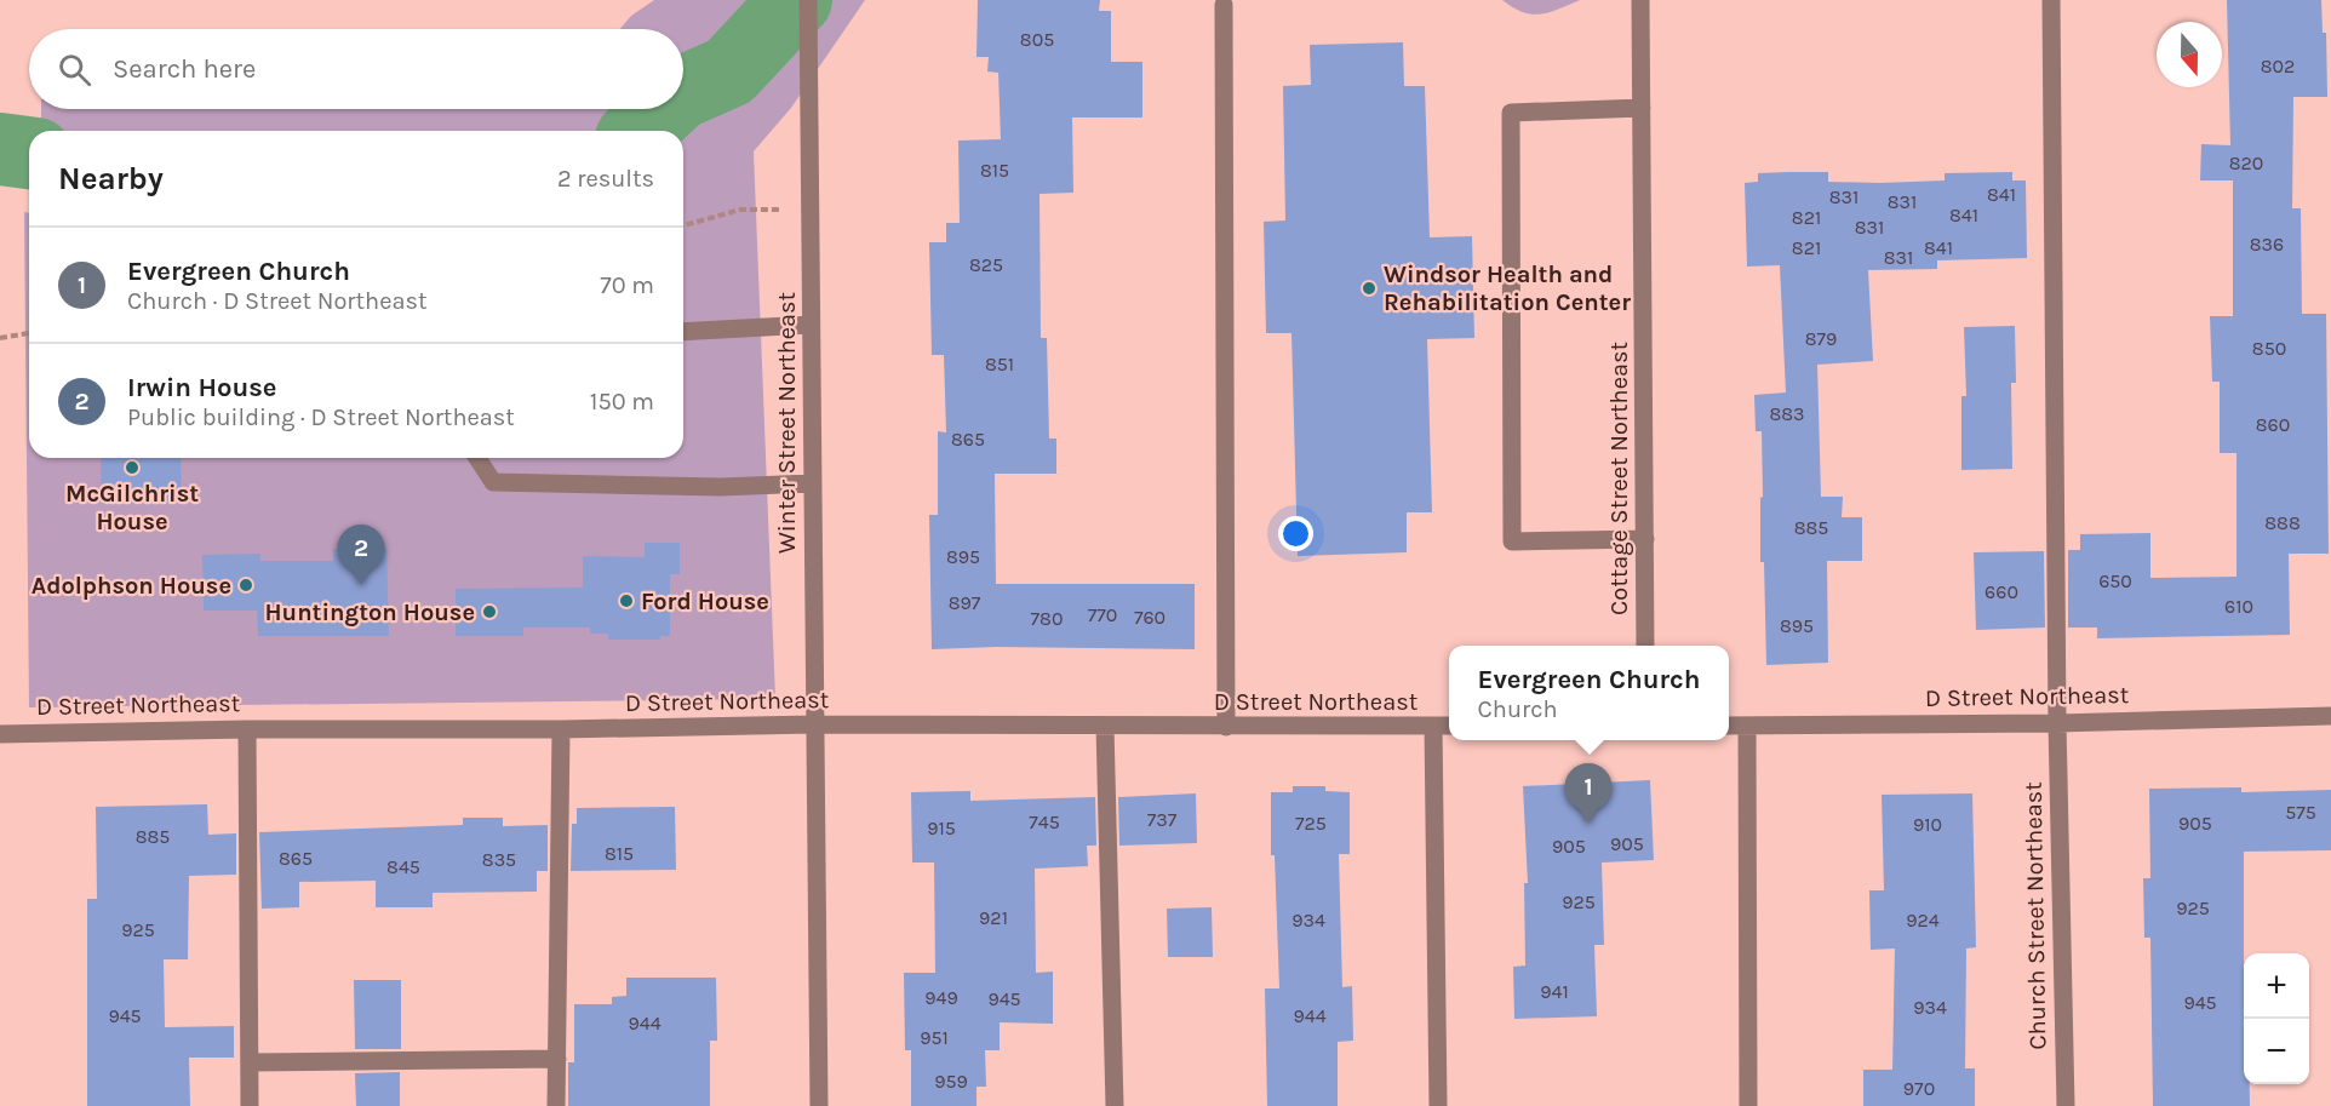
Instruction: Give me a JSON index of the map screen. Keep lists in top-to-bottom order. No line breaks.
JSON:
{"streets":{"street":["Winter Street Northeast","Cottage Street Northeast","D Street Northeast","Church Street Northeast"]},"crossings":[["Winter Street Northeast","D Street Northeast"],["D Street Northeast","Church Street Northeast"]],"places":["Windsor Health and Rehabilitation Center","McGilchrist House","Adolphson House","Ford House","Huntington House"],"house_numbers":["805","802","820","815","841","831","831","841","821","831","836","821","841","831","825","879","850","851","883","860","865","888","885","895","650","660","897","610","770","760","780","895","575","737","745","725","905","910","915","885","905","905","815","865","835","845","925","925","921","934","924","925","941","949","945","945","934","945","944","944","951","959","970"],"north":"bottom","page":{"search":"Search here","heading":["Nearby","2 results"],"list":[{"mark":"1","name":"Evergreen Church","note":"Church · D Street Northeast","value":"70 m"},{"mark":"2","name":"Irwin House","note":"Public building · D Street Northeast","value":"150 m"}],"pins":["2","1"],"popup":["Evergreen Church","Church"],"map_buttons":["+","−"]}}
